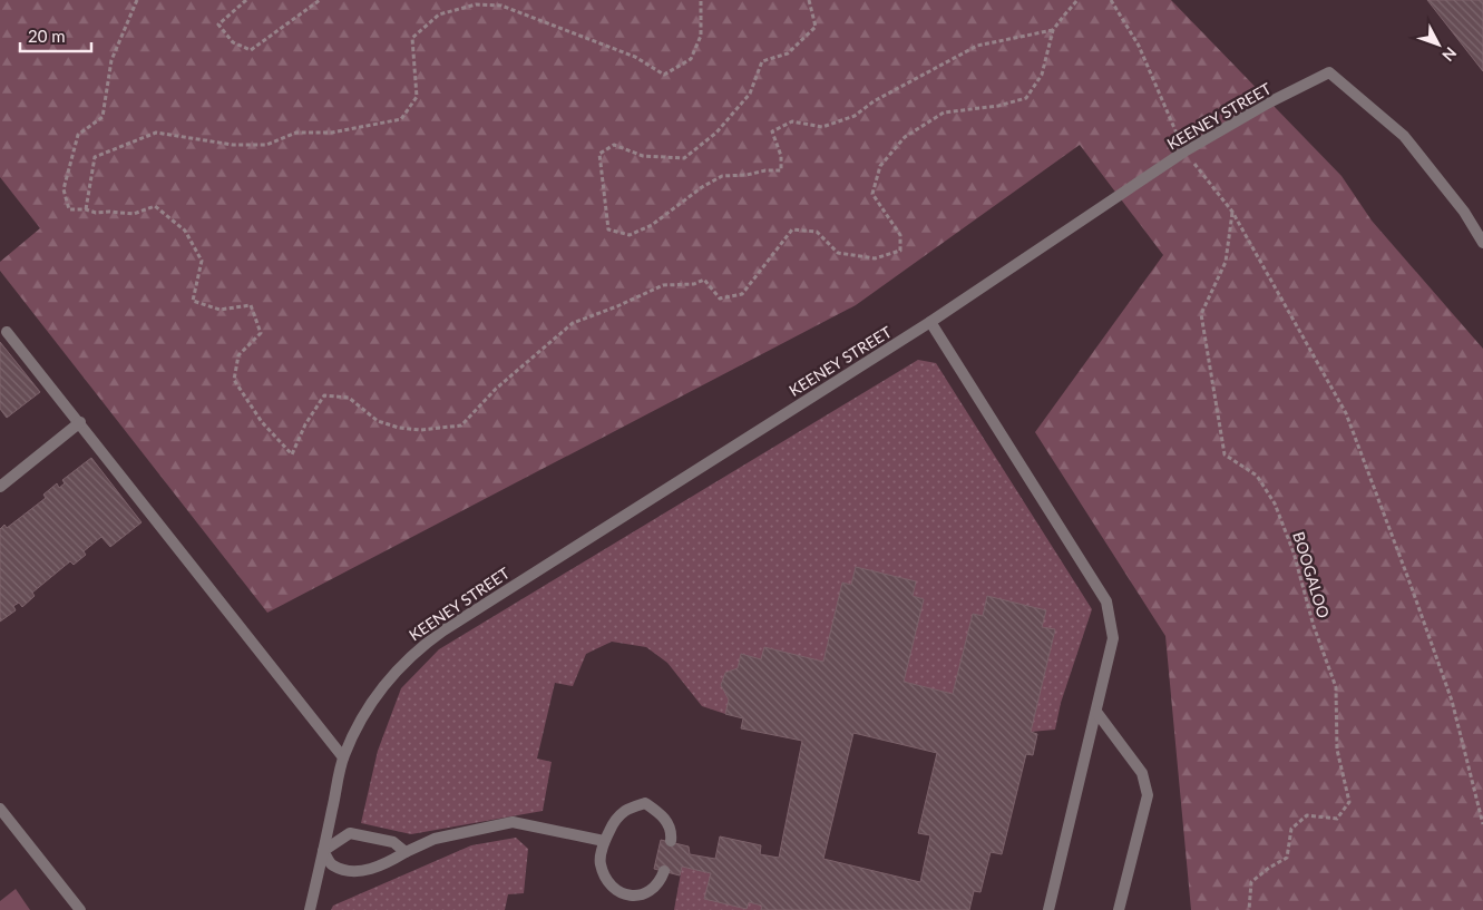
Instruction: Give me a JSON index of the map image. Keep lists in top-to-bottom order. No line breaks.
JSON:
{"streets":{"street":["KEENEY STREET"],"path":["BOOGALOO"]},"scale_bar":"20 m","north":"bottom right"}
